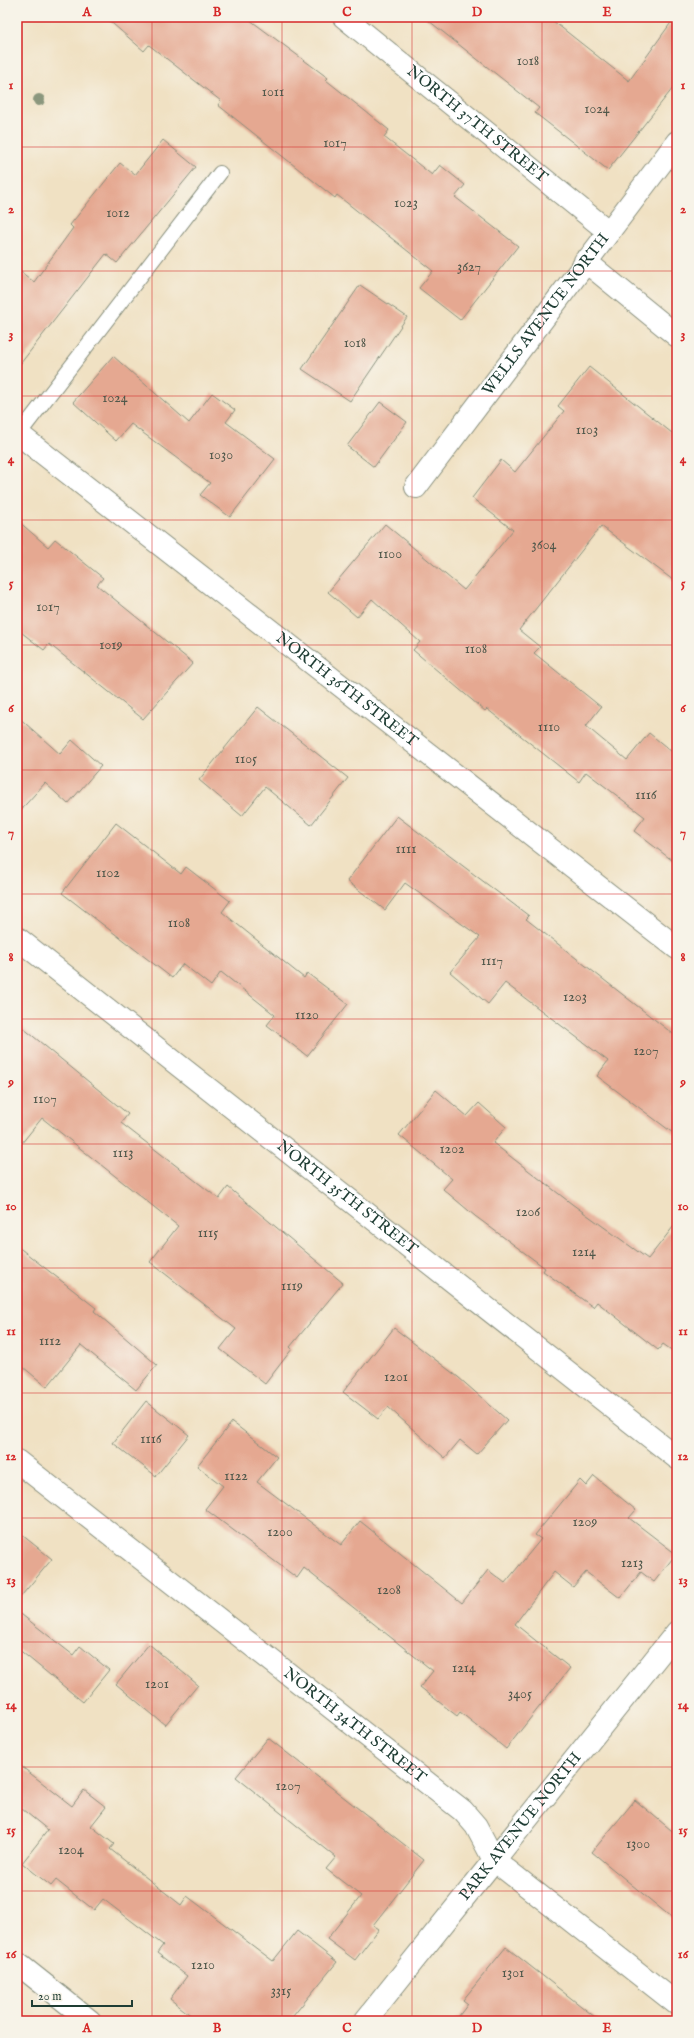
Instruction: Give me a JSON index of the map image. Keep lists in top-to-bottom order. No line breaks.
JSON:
{"streets":{"street":["NORTH 37TH STREET","WELLS AVENUE NORTH","NORTH 36TH STREET","NORTH 35TH STREET","NORTH 34TH STREET","PARK AVENUE NORTH"]},"crossings":[["NORTH 37TH STREET","WELLS AVENUE NORTH"],["NORTH 34TH STREET","PARK AVENUE NORTH"]],"house_numbers":["1018","1011","1024","1017","1023","1012","3627","1018","1024","1103","1030","3604","1100","1017","1019","1108","1110","1105","1116","1111","1102","1108","1117","1203","1120","1207","1107","1202","1113","1206","1115","1214","1119","1112","1201","1116","1122","1209","1200","1213","1208","1214","1201","3405","1207","1300","1204","1210","1301","3315"],"scale_bar":"20 m","grid":{"columns":["A","B","C","D","E"],"rows":["1","2","3","4","5","6","7","8","9","10","11","12","13","14","15","16"]}}
